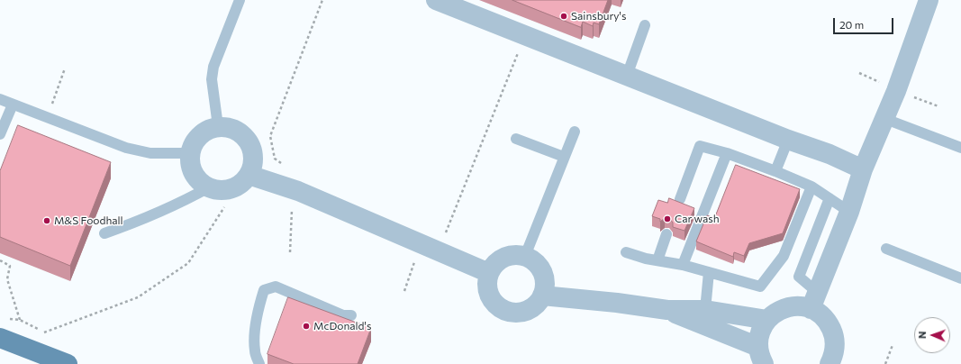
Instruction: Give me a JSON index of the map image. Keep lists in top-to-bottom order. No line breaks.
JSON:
{"places":["Sainsbury's","Car wash","M&S Foodhall","McDonald's"],"scale_bar":"20 m","north":"left"}
